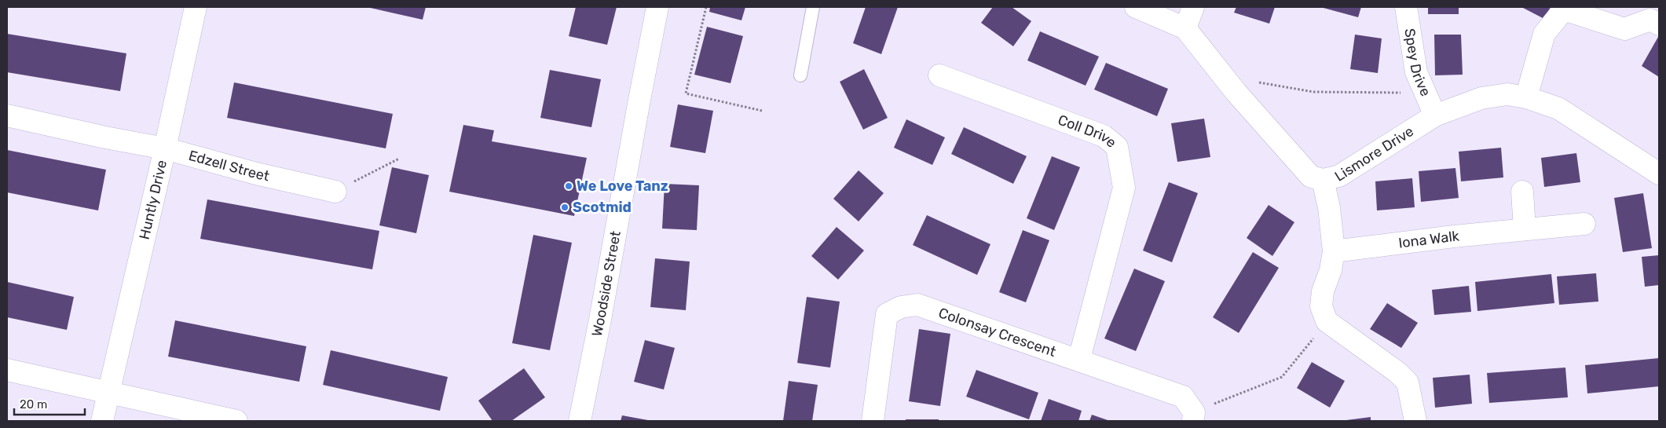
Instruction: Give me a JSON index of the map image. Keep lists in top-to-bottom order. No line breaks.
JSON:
{"streets":{"street":["Spey Drive","Coll Drive","Lismore Drive","Edzell Street","Huntly Drive","Iona Walk","Woodside Street","Colonsay Crescent"]},"crossings":[["Spey Drive","Lismore Drive"],["Coll Drive","Colonsay Crescent"],["Edzell Street","Huntly Drive"]],"places":["We Love Tanz","Scotmid"],"scale_bar":"20 m"}
